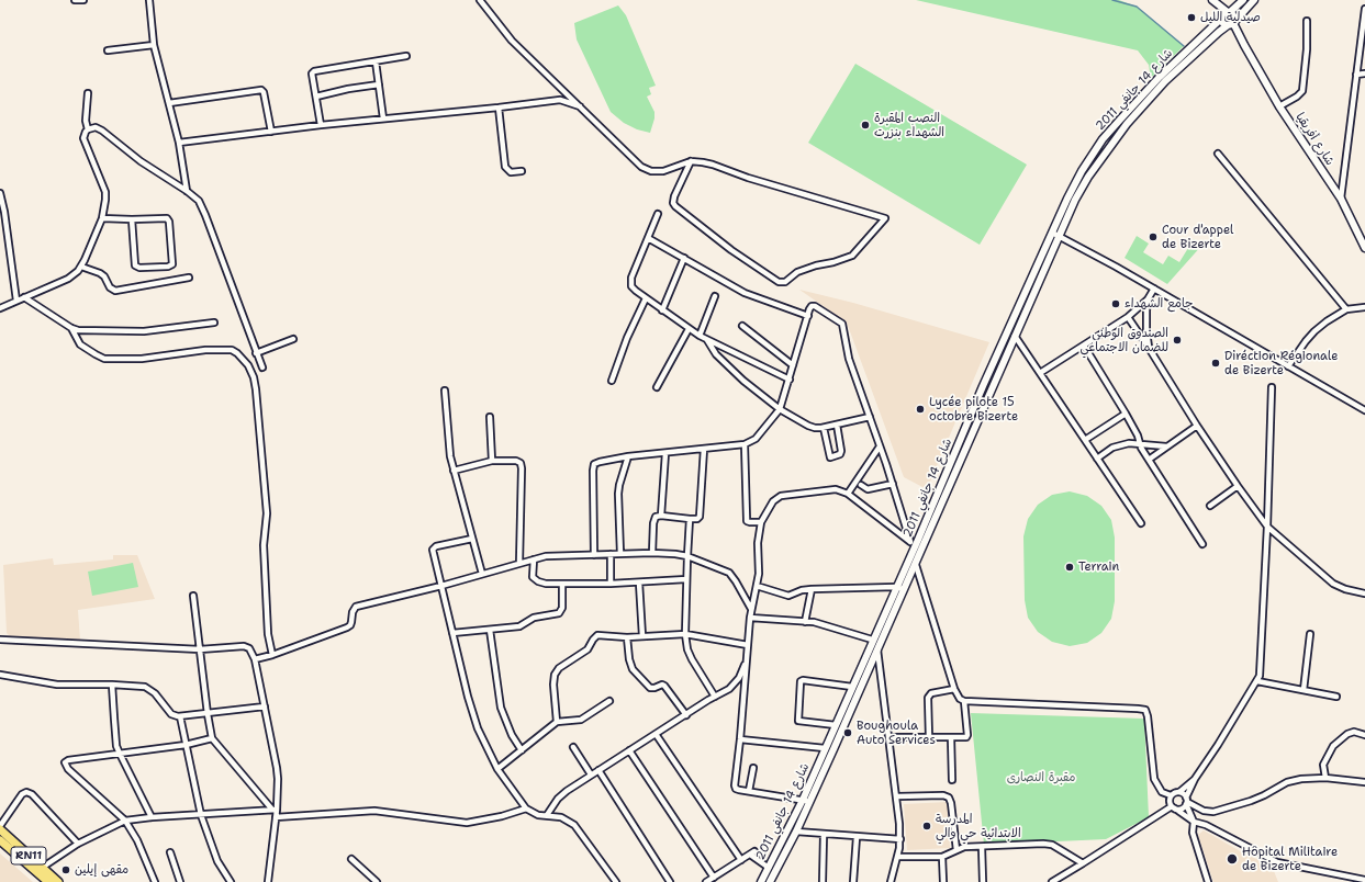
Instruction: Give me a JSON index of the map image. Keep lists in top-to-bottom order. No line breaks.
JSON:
{"streets":{"main road":["شارع 14 جانفي 2011","شارع أفريقيا","RN11"]},"crossings":[["شارع 14 جانفي 2011","شارع أفريقيا"]],"parks":["مقبرة النصارى"],"places":["صيدلية الليل","النصب المقبرة الشهداء بنزرت","Cour d'appel de Bizerte","جامع الشهداء","الصندوق الوطني للضمان الاجتماعي","Diréction Régionale de Bizerte","Lycée pilote 15 octobre Bizerte","Terrain","Boughoula Auto Services","المدرسة الابتدائية حي والي","Hôpital Militaire de Bizerte","مقهى إيلين"]}
